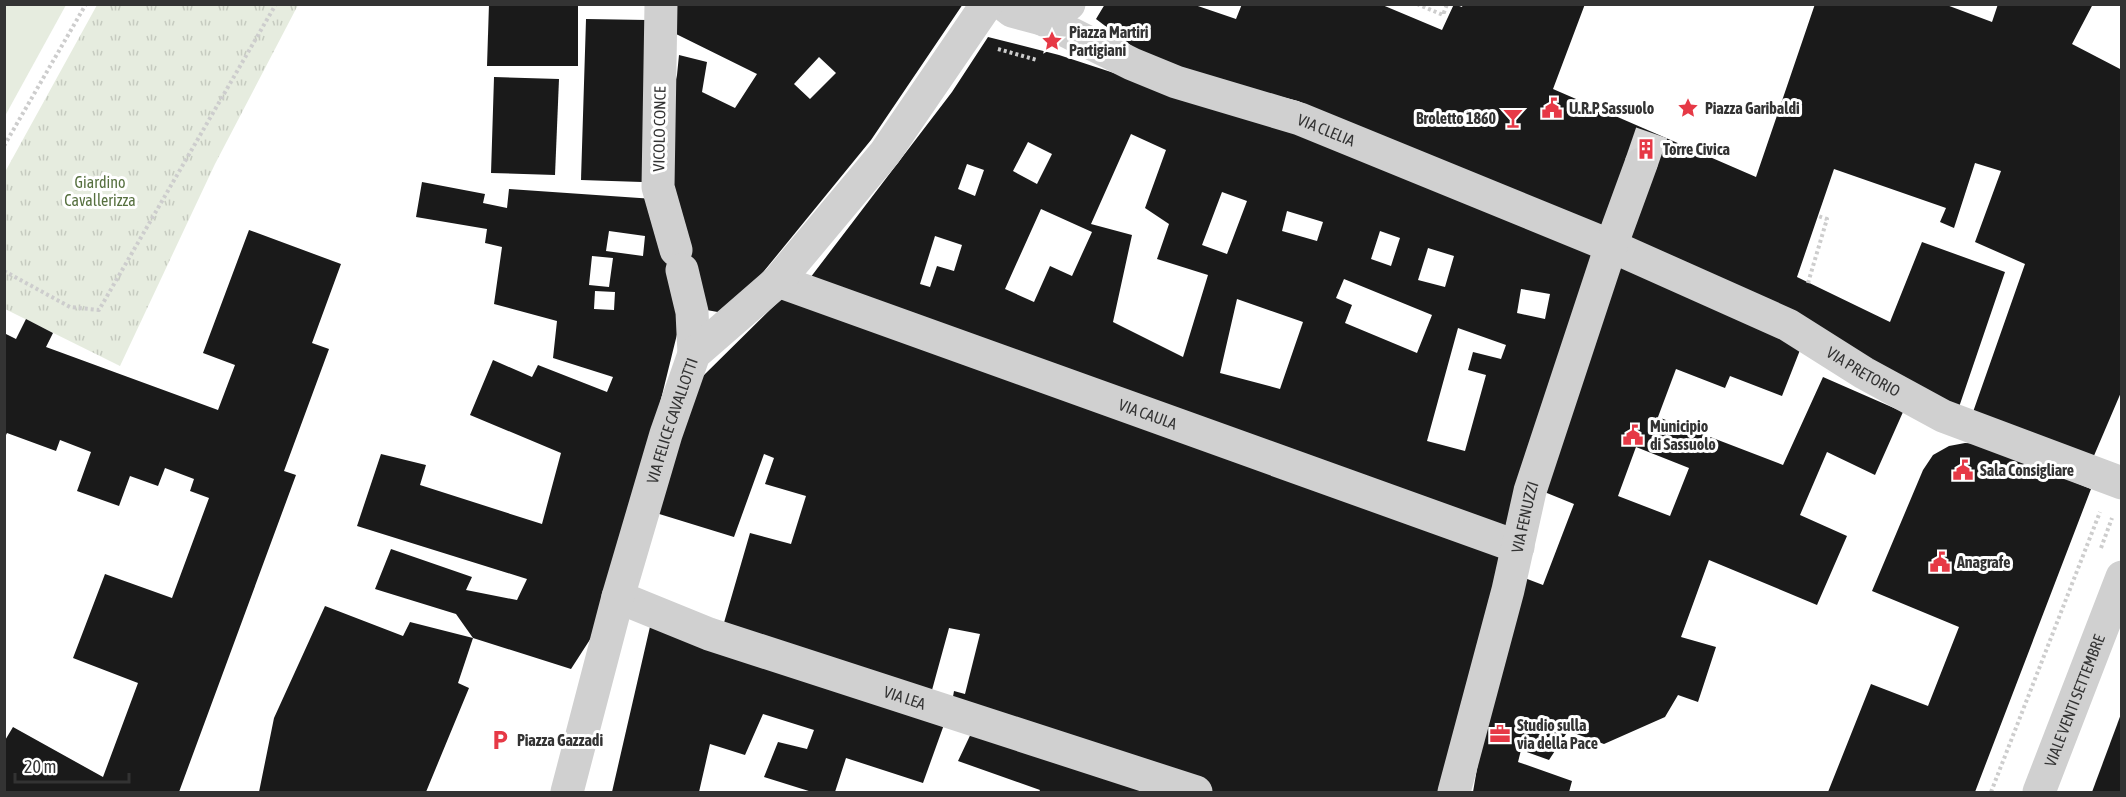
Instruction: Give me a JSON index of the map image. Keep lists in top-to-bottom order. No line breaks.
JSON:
{"streets":{"street":["VICOLO CONCE","VIA CLELIA","VIA PRETORIO","VIA CAULA","VIA FELICE CAVALLOTTI","VIA FENUZZI","VIA LEA","VIALE VENTI SETTEMBRE"]},"crossings":[["VICOLO CONCE","VIA FELICE CAVALLOTTI"],["VIA CLELIA","VIA PRETORIO"],["VIA CLELIA","VIA FENUZZI"],["VIA PRETORIO","VIA FENUZZI"],["VIA CAULA","VIA FELICE CAVALLOTTI"],["VIA CAULA","VIA FENUZZI"],["VIA FELICE CAVALLOTTI","VIA LEA"]],"parks":["Giardino Cavallerizza"],"places":{"place":["Piazza Martiri Partigiani","Piazza Garibaldi"],"public building":["U.R.P Sassuolo","Municipio di Sassuolo","Sala Consigliare","Anagrafe"],"bar":["Broletto 1860"],"building":["Torre Civica"],"office":["Studio sulla via della Pace"],"parking":["Piazza Gazzadi"]},"scale_bar":"20 m"}
